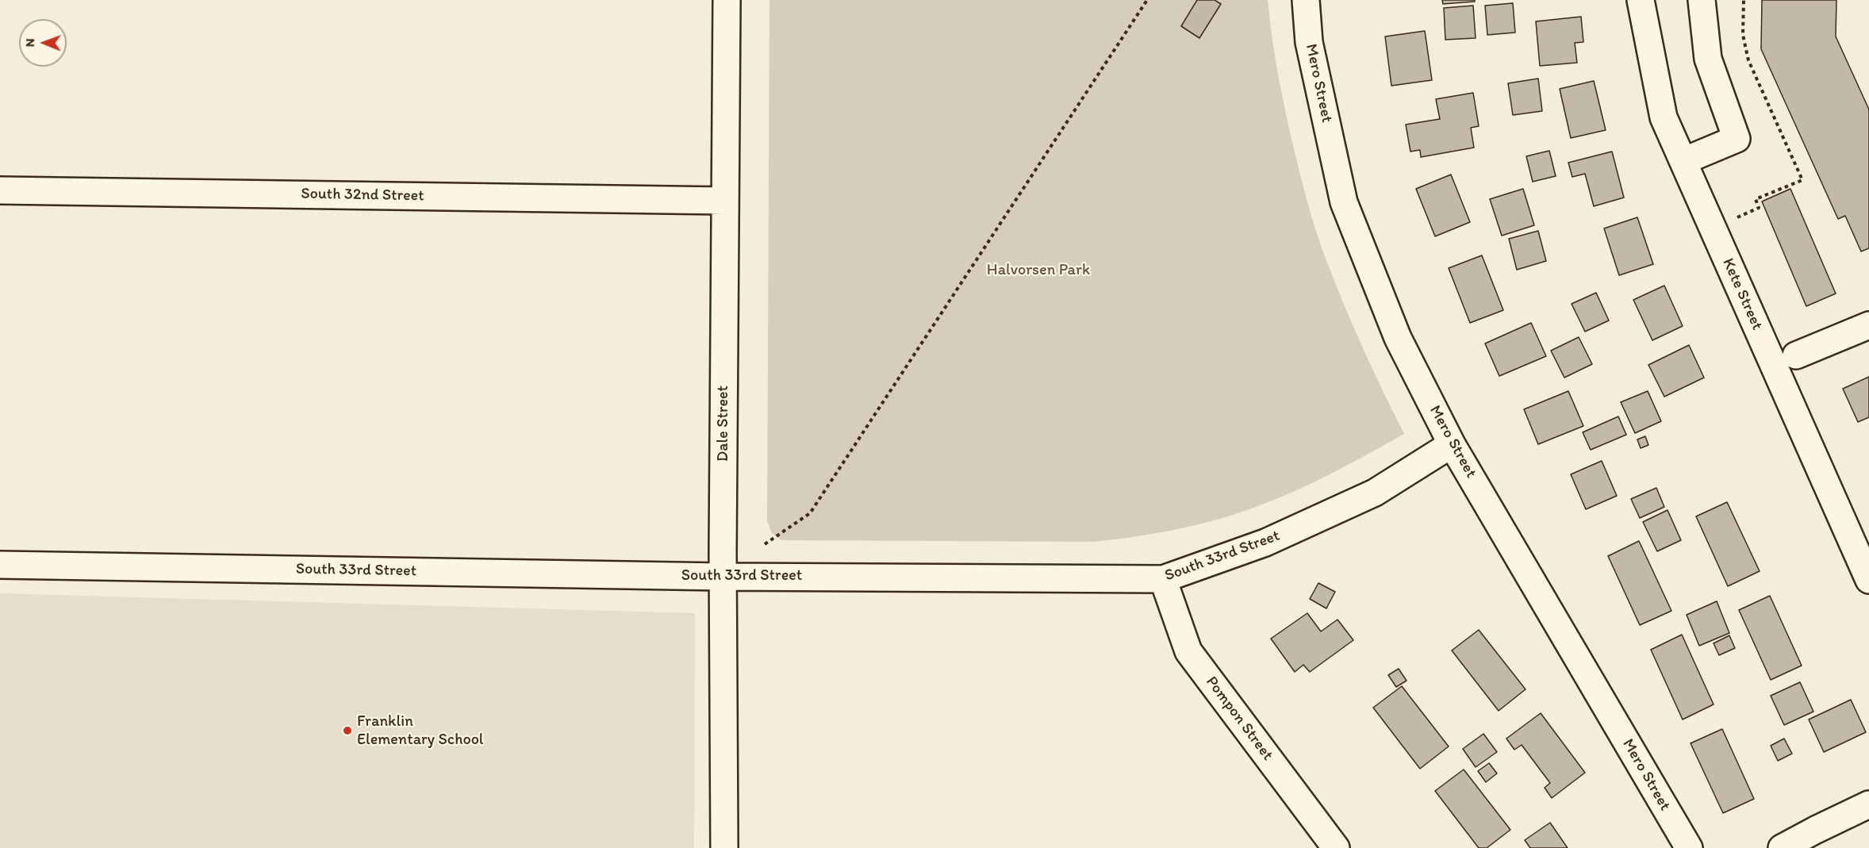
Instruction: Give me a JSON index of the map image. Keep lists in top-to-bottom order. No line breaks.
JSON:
{"streets":{"street":["Mero Street","South 32nd Street","Kete Street","Dale Street","South 33rd Street","Pompon Street"]},"crossings":[["Mero Street","South 33rd Street"],["South 32nd Street","Dale Street"],["Dale Street","South 33rd Street"],["South 33rd Street","Pompon Street"]],"parks":["Halvorsen Park"],"places":["Franklin Elementary School"],"north":"left"}
